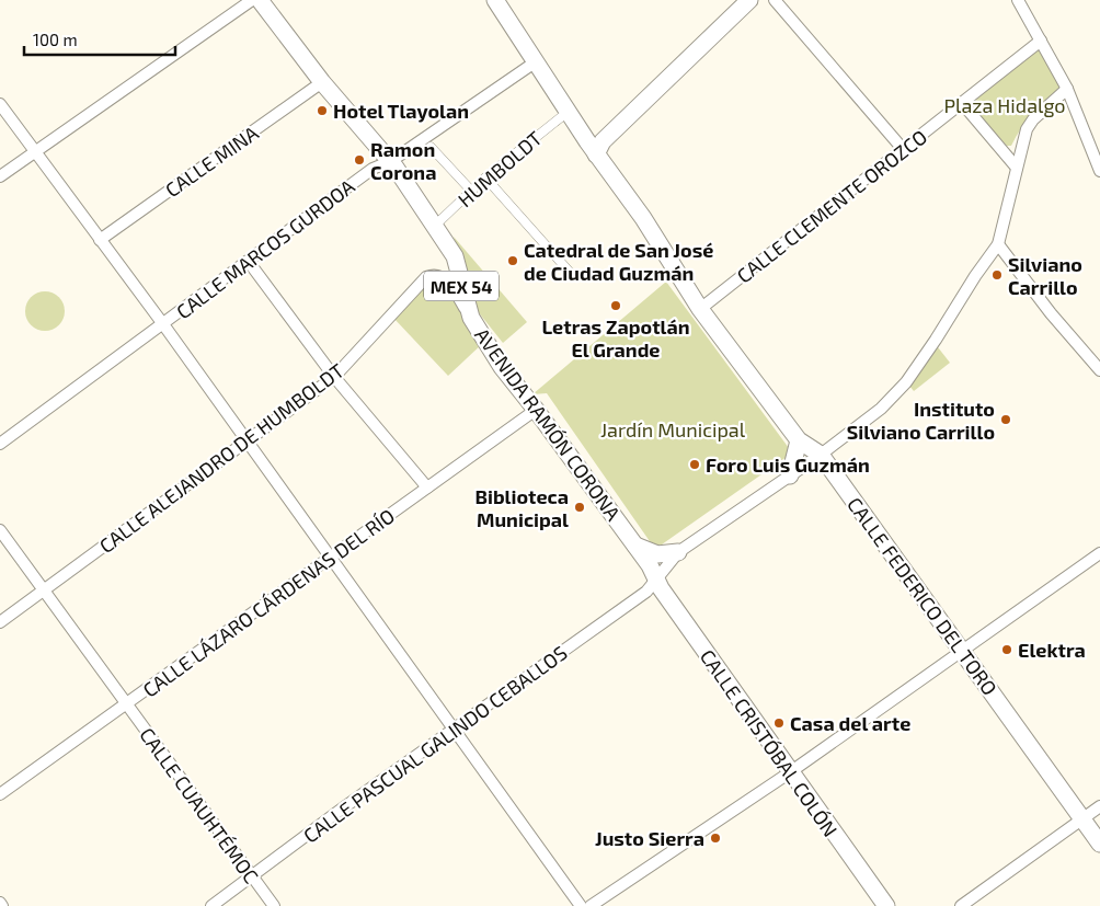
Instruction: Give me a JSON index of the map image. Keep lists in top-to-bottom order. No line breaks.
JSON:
{"streets":{"main road":["MEX 54","AVENIDA RAMÓN CORONA","CALLE FEDERICO DEL TORO","CALLE CRISTÓBAL COLÓN"],"street":["CALLE MINA","HUMBOLDT","CALLE CLEMENTE OROZCO","CALLE MARCOS GURDOA","CALLE ALEJANDRO DE HUMBOLDT","CALLE LÁZARO CÁRDENAS DEL RÍO","CALLE PASCUAL GALINDO CEBALLOS","CALLE CUAUHTÉMOC"]},"crossings":[["CALLE MINA","AVENIDA RAMÓN CORONA"],["CALLE CLEMENTE OROZCO","CALLE FEDERICO DEL TORO"],["CALLE MARCOS GURDOA","AVENIDA RAMÓN CORONA"],["CALLE MARCOS GURDOA","CALLE FEDERICO DEL TORO"],["AVENIDA RAMÓN CORONA","CALLE ALEJANDRO DE HUMBOLDT"],["AVENIDA RAMÓN CORONA","CALLE LÁZARO CÁRDENAS DEL RÍO"],["AVENIDA RAMÓN CORONA","CALLE CRISTÓBAL COLÓN"],["AVENIDA RAMÓN CORONA","CALLE PASCUAL GALINDO CEBALLOS"],["CALLE ALEJANDRO DE HUMBOLDT","CALLE CUAUHTÉMOC"],["CALLE FEDERICO DEL TORO","CALLE PASCUAL GALINDO CEBALLOS"],["CALLE LÁZARO CÁRDENAS DEL RÍO","CALLE CUAUHTÉMOC"],["CALLE CRISTÓBAL COLÓN","CALLE PASCUAL GALINDO CEBALLOS"],["CALLE PASCUAL GALINDO CEBALLOS","CALLE CUAUHTÉMOC"]],"parks":["Plaza Hidalgo","Jardín Municipal"],"places":["Hotel Tlayolan","Ramon Corona","Catedral de San José de Ciudad Guzmán","Silviano Carrillo","Letras Zapotlán El Grande","Instituto Silviano Carrillo","Foro Luis Guzmán","Biblioteca Municipal","Elektra","Casa del arte","Justo Sierra"],"scale_bar":"100 m"}
